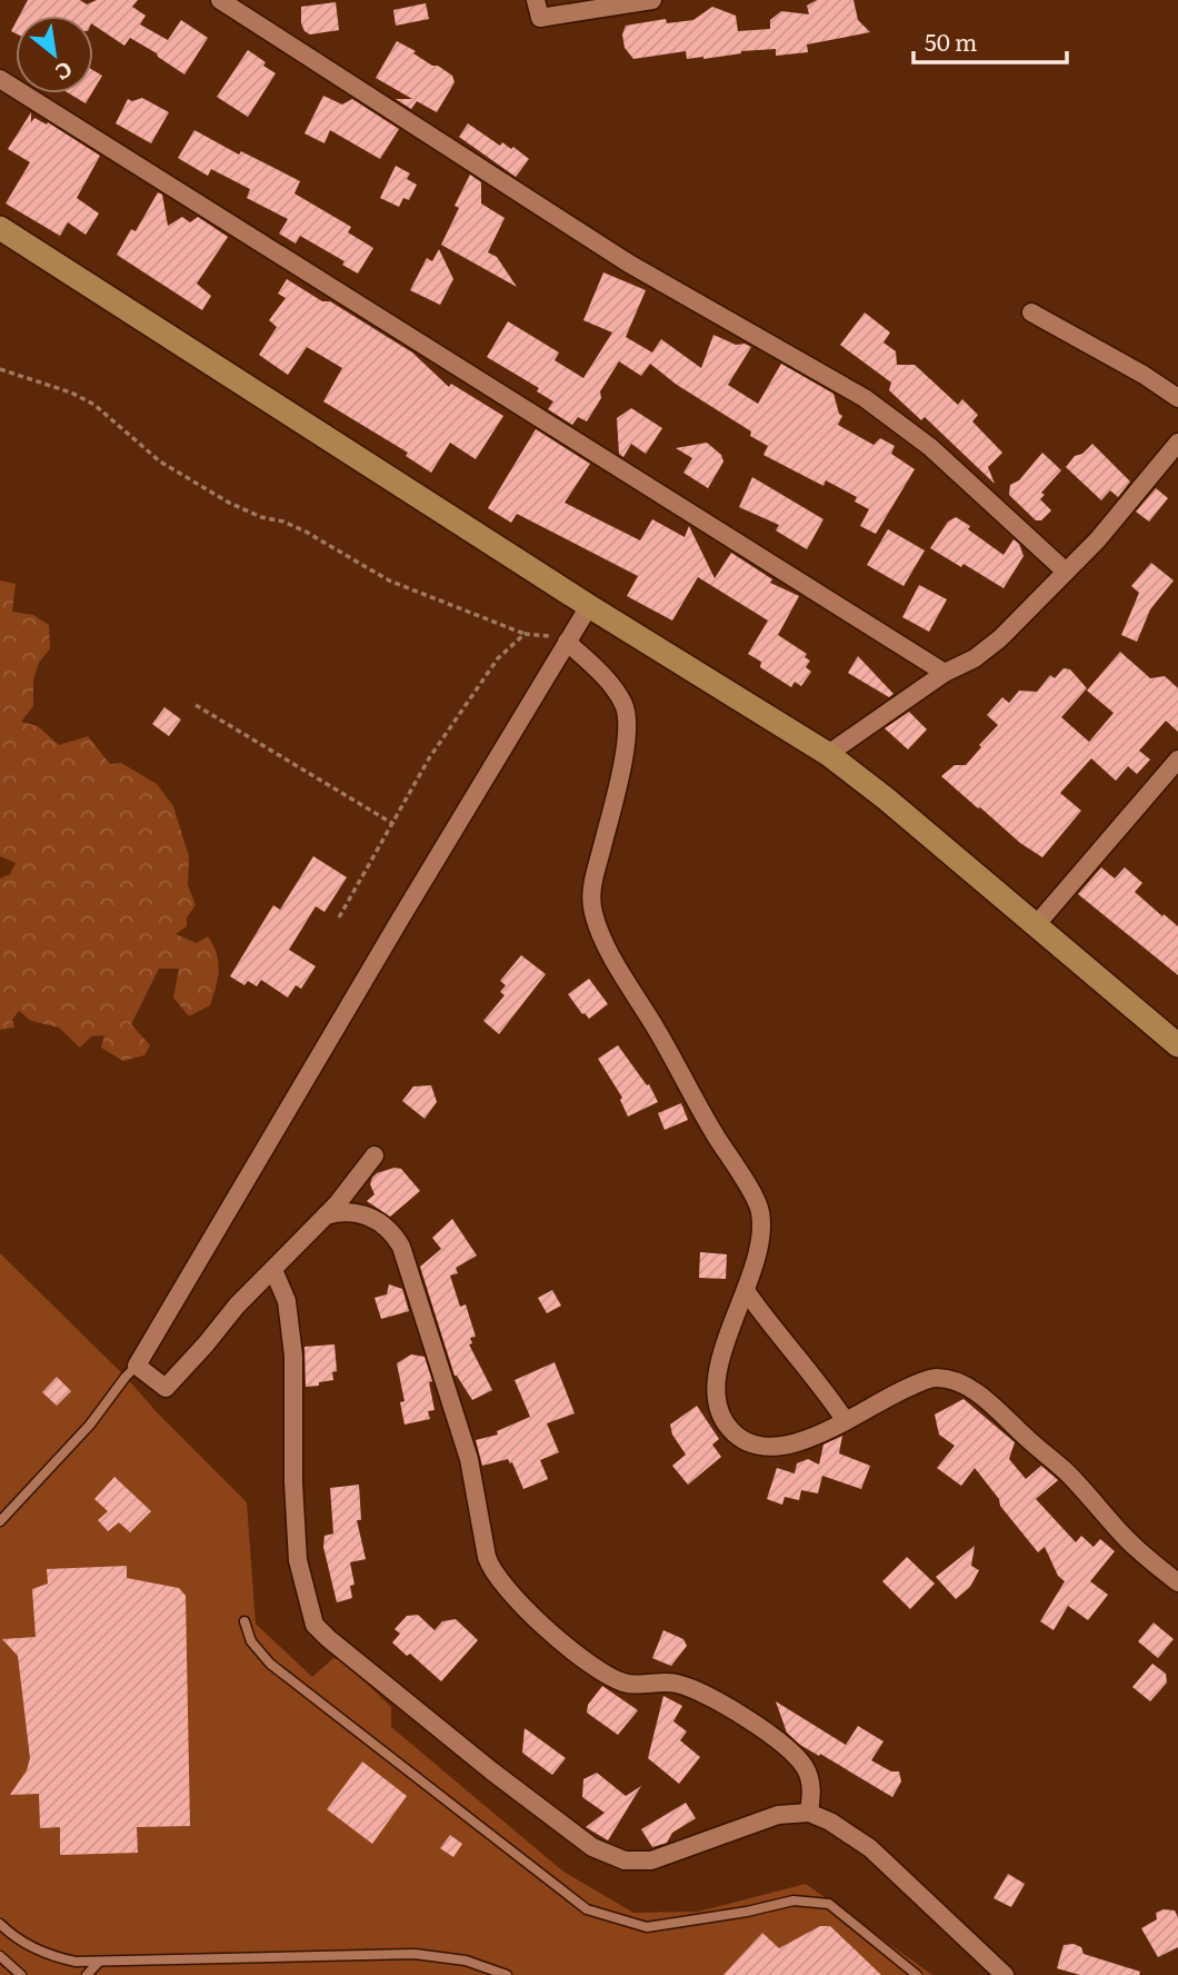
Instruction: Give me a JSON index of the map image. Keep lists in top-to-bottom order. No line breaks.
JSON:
{"scale_bar":"50 m","north":"bottom right"}
